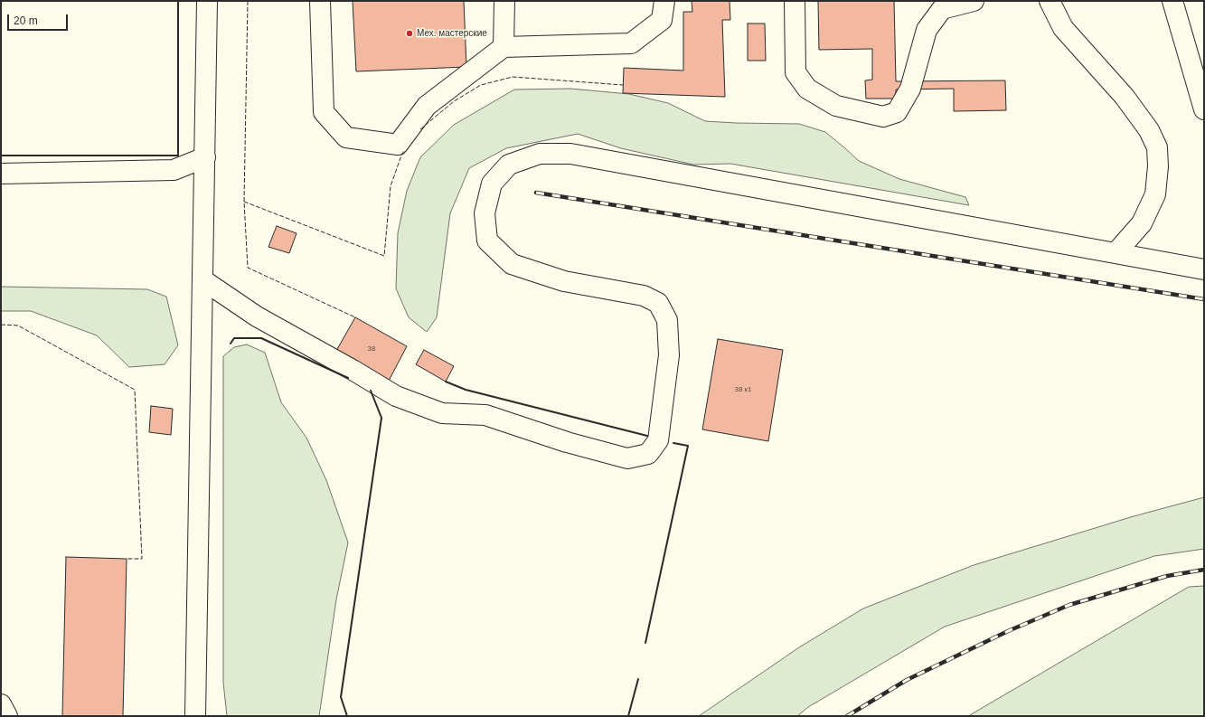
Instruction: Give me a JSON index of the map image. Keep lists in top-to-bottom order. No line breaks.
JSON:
{"places":["Мех. мастерские"],"house_numbers":["38","38 к1"],"scale_bar":"20 m"}
